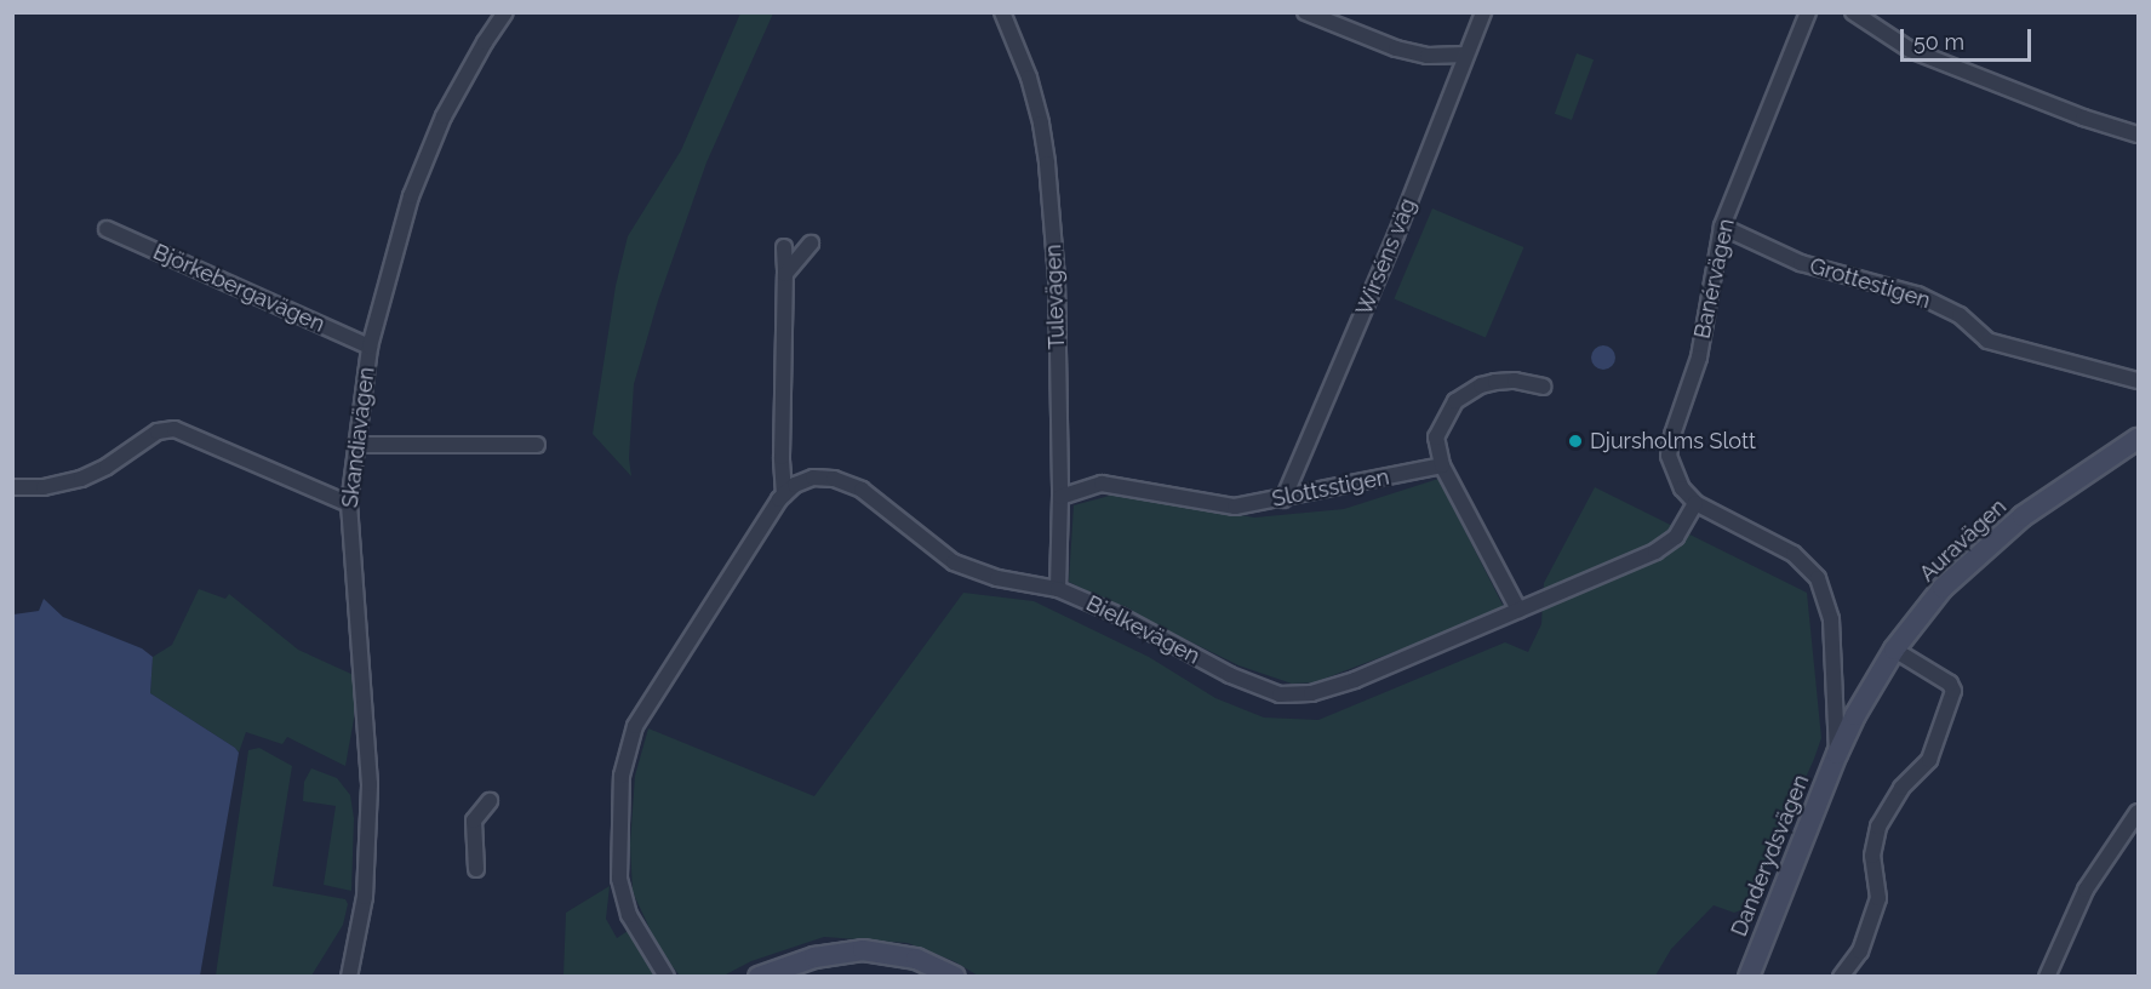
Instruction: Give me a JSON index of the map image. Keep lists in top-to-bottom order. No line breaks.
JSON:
{"streets":{"street":["Wirséns väg","Banérvägen","Grottestigen","Björkebergavägen","Tulevägen","Skandiavägen","Slottsstigen","Auravägen","Bielkevägen","Danderydsvägen"]},"crossings":[["Wirséns väg","Slottsstigen"],["Banérvägen","Grottestigen"],["Banérvägen","Bielkevägen"],["Björkebergavägen","Skandiavägen"],["Tulevägen","Slottsstigen"],["Tulevägen","Bielkevägen"],["Auravägen","Danderydsvägen"]],"places":["Djursholms Slott"],"scale_bar":"50 m"}
